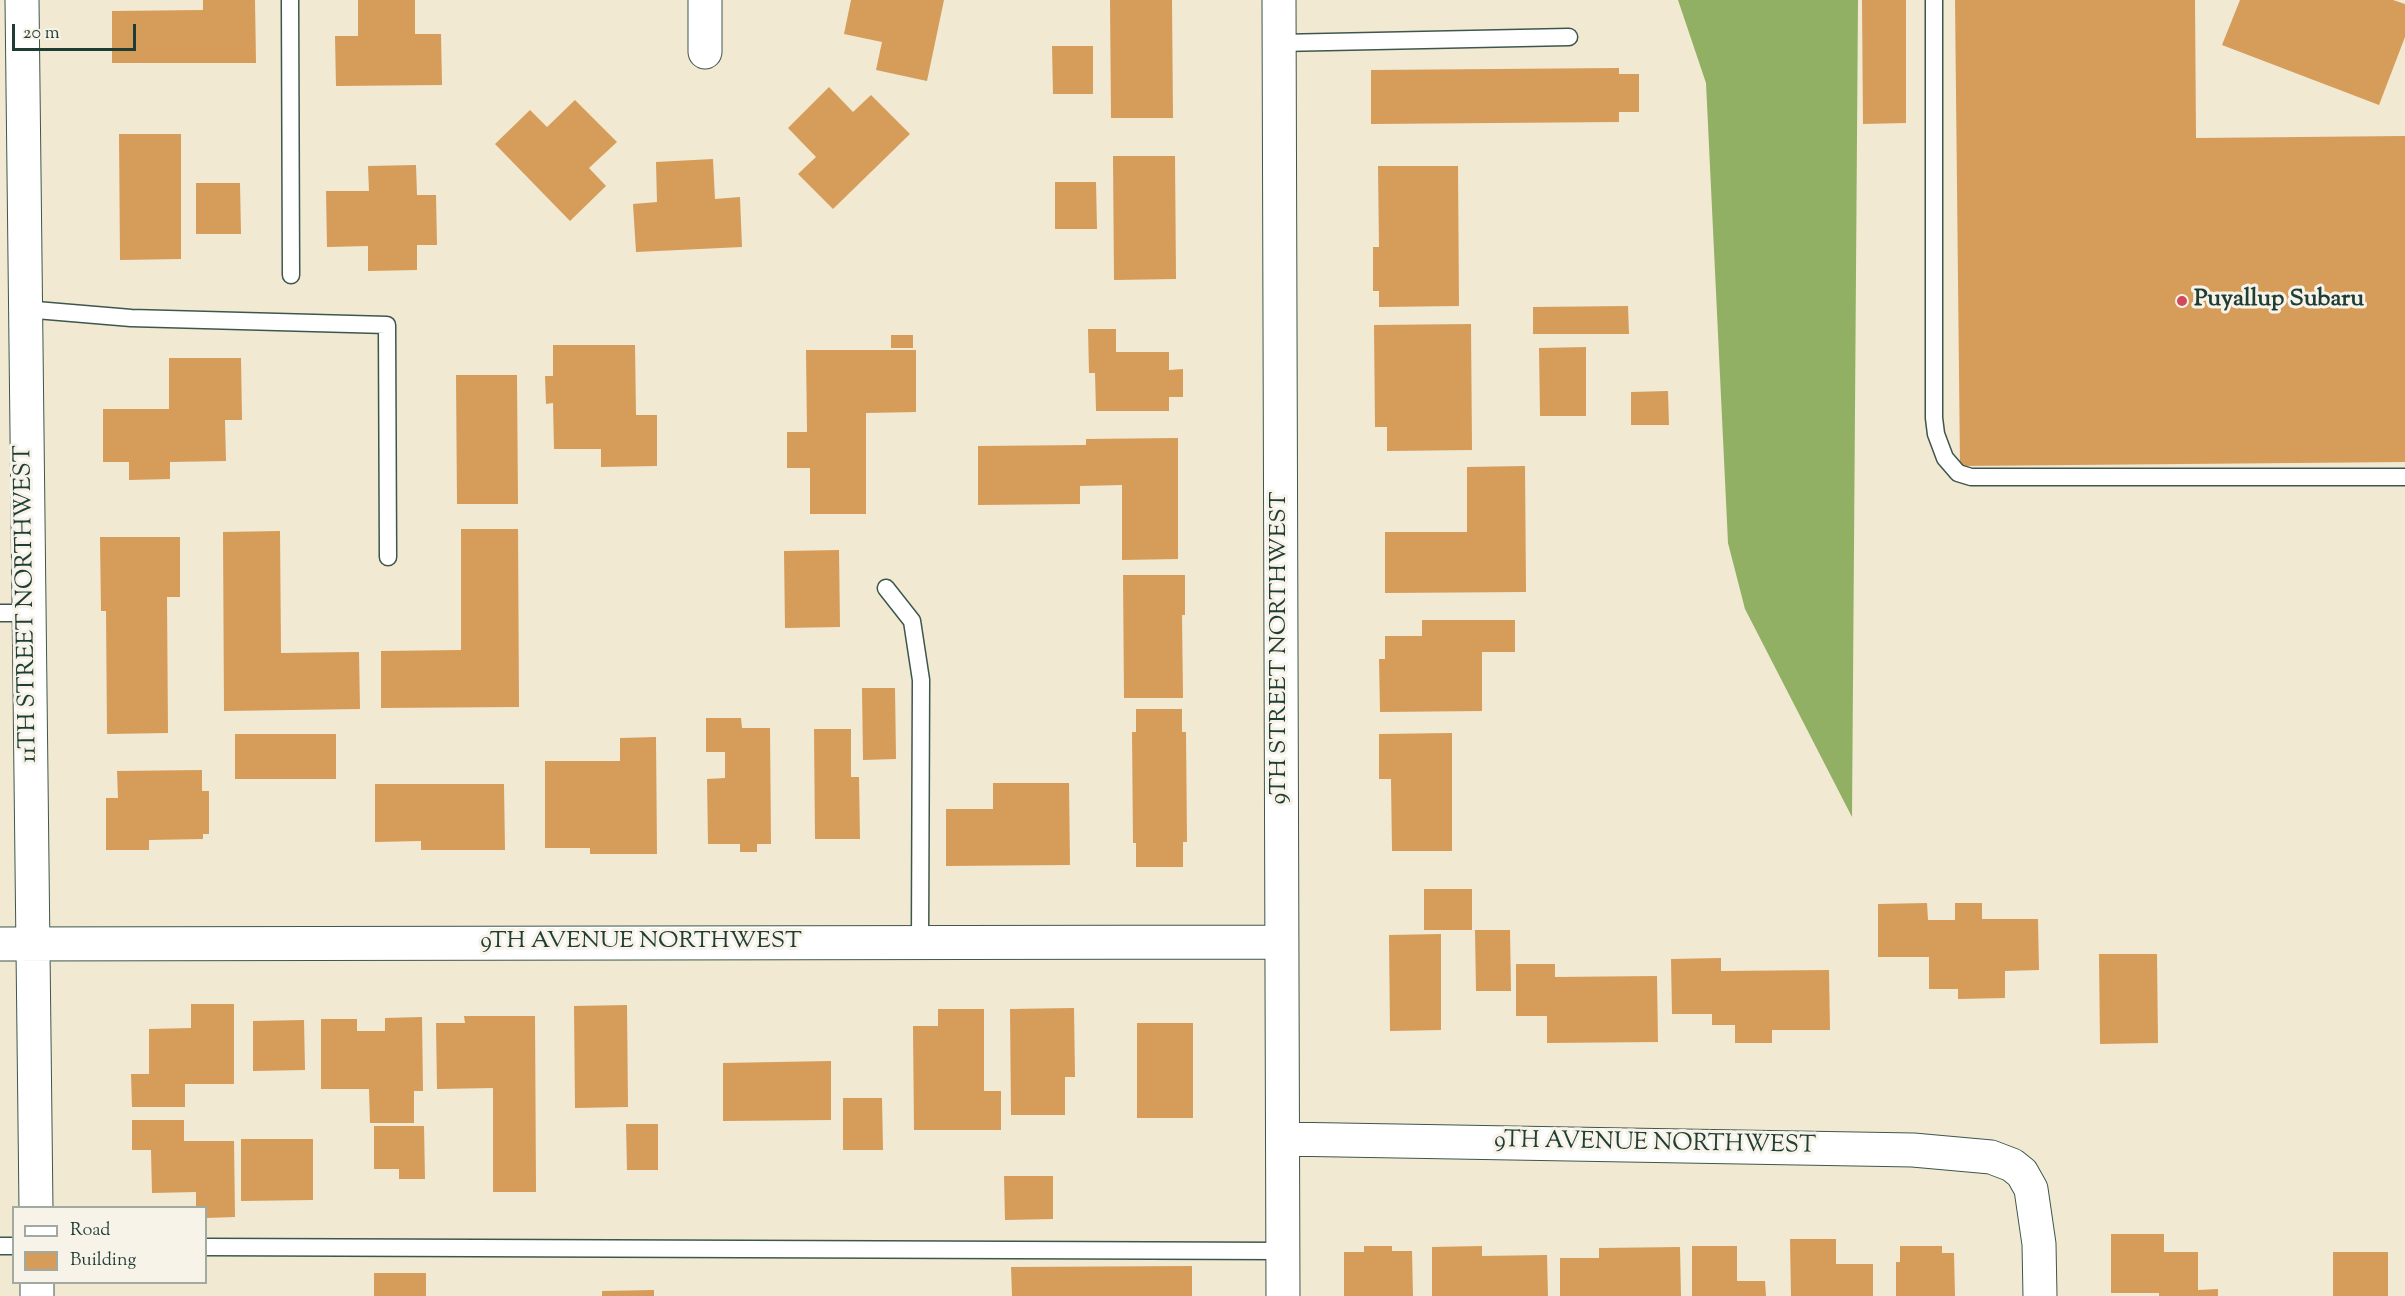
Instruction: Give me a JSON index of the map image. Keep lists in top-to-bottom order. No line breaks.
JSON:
{"streets":{"street":["11TH STREET NORTHWEST","9TH STREET NORTHWEST","9TH AVENUE NORTHWEST"]},"crossings":[["11TH STREET NORTHWEST","9TH AVENUE NORTHWEST"],["9TH STREET NORTHWEST","9TH AVENUE NORTHWEST"]],"places":["Puyallup Subaru"],"legend":["Road","Building"],"scale_bar":"20 m"}
